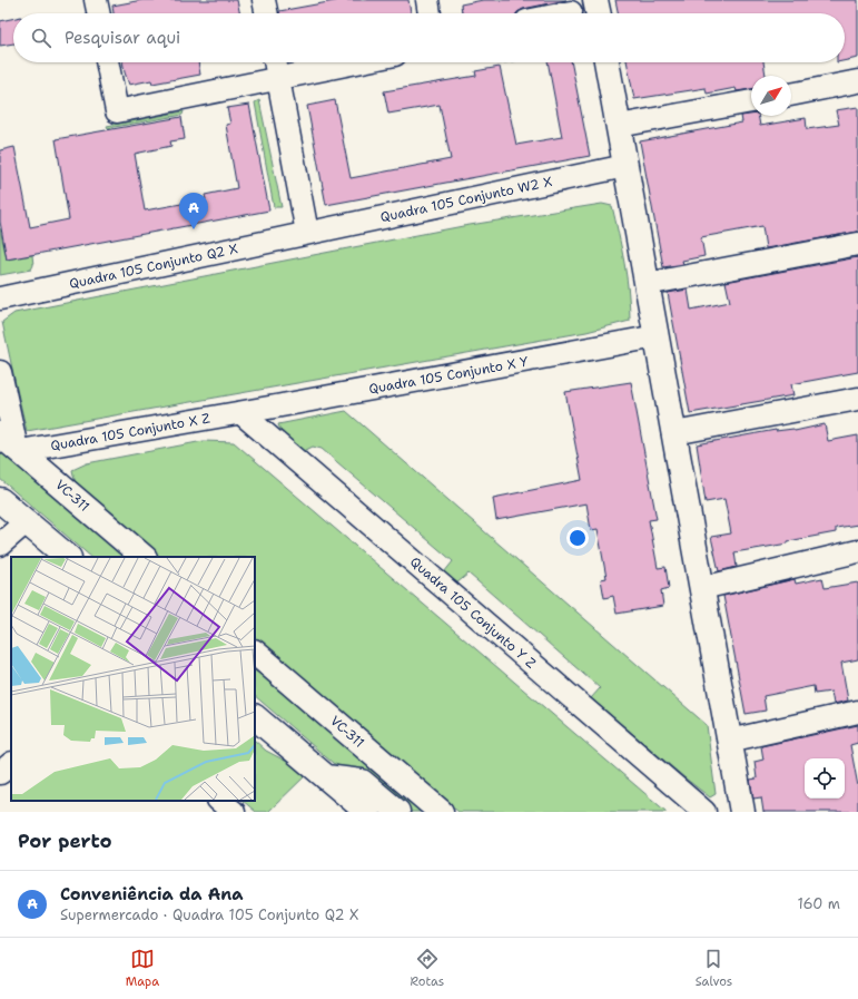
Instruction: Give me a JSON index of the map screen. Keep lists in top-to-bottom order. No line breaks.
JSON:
{"streets":{"street":["Quadra 105 Conjunto W2 X","Quadra 105 Conjunto Q2 X","Quadra 105 Conjunto X Y","Quadra 105 Conjunto X Z","VC-311","Quadra 105 Conjunto Y Z"]},"crossings":[["Quadra 105 Conjunto W2 X","Quadra 105 Conjunto Q2 X"],["Quadra 105 Conjunto X Y","Quadra 105 Conjunto X Z"],["Quadra 105 Conjunto X Y","Quadra 105 Conjunto Y Z"],["Quadra 105 Conjunto X Z","VC-311"],["Quadra 105 Conjunto X Z","Quadra 105 Conjunto Y Z"]],"north":"top right","page":{"search":"Pesquisar aqui","pins":"A","heading":"Por perto","list":[{"mark":"A","name":"Conveniência da Ana","note":"Supermercado · Quadra 105 Conjunto Q2 X","value":"160 m"}],"nav":["Mapa","Rotas","Salvos"]}}
